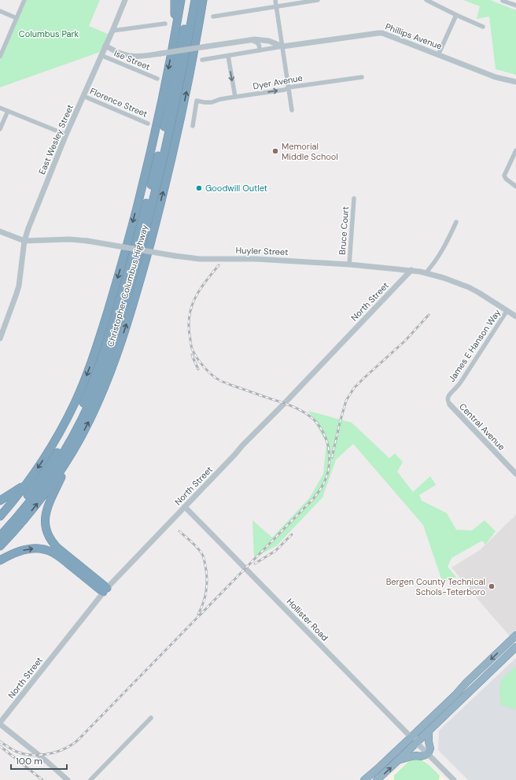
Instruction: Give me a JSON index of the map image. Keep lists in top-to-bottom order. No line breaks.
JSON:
{"streets":{"highway":["Christopher Columbus Highway"],"street":["Phillips Avenue","Ise Street","Dyer Avenue","Florence Street","East Wesley Street","Bruce Court","Huyler Street","North Street","James E Hanson Way","Central Avenue","Hollister Road"]},"crossings":[["Phillips Avenue","East Wesley Street"],["Ise Street","East Wesley Street"],["Florence Street","East Wesley Street"],["East Wesley Street","Huyler Street"],["Bruce Court","Huyler Street"],["Huyler Street","North Street"],["Huyler Street","James E Hanson Way"],["North Street","Hollister Road"],["James E Hanson Way","Central Avenue"]],"parks":["Columbus Park"],"places":["Memorial Middle School","Goodwill Outlet","Bergen County Technical Schols-Teterboro"],"scale_bar":"100 m"}
